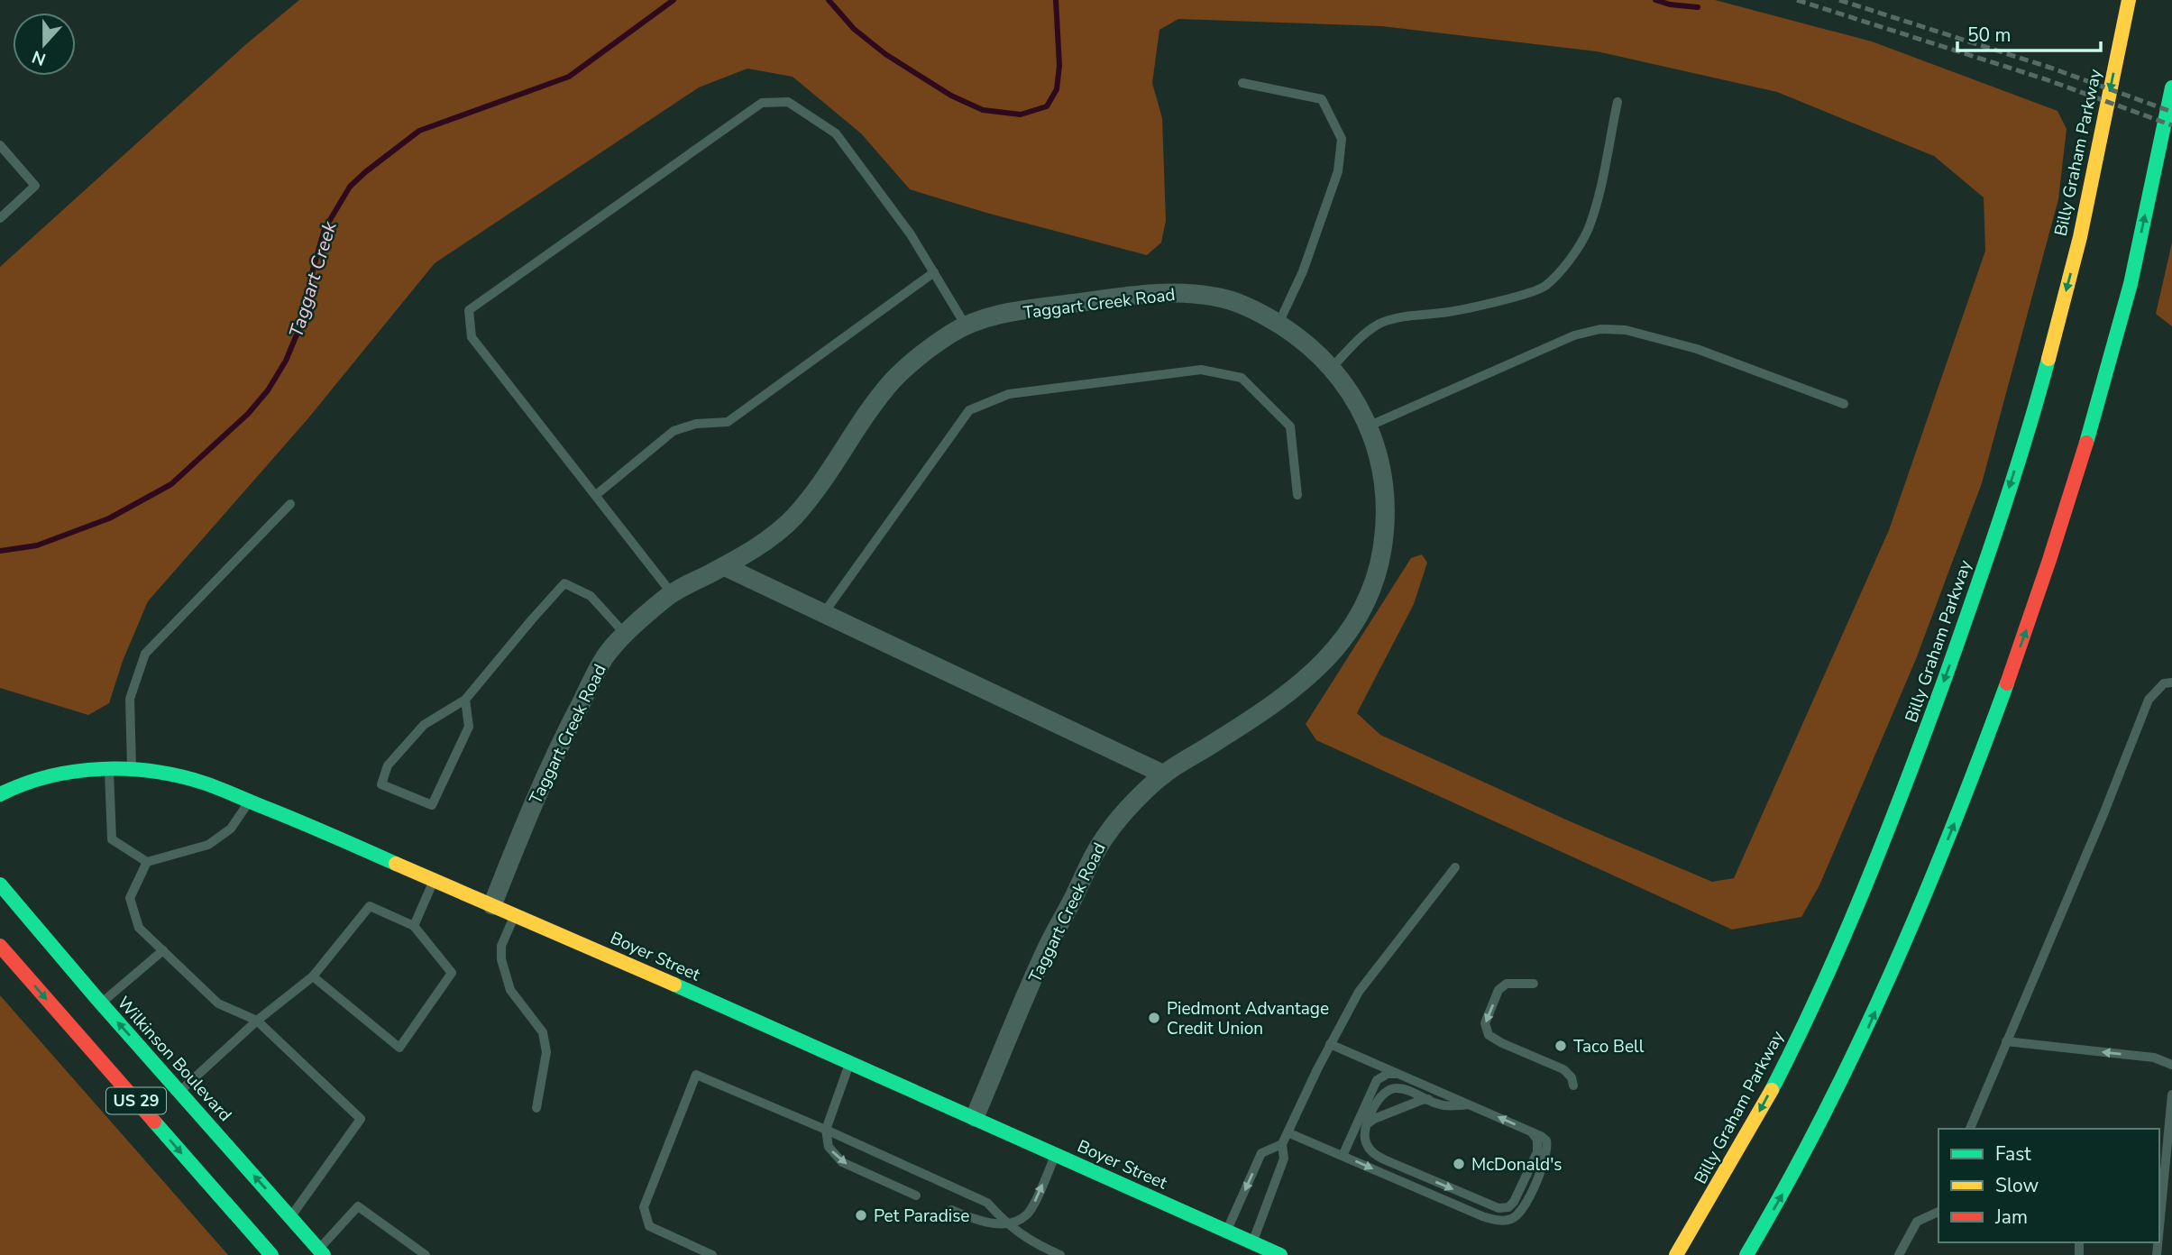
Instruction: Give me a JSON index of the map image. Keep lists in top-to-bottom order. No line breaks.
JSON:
{"streets":{"main road":["Billy Graham Parkway","Boyer Street","Wilkinson Boulevard","US 29"],"street":["Taggart Creek Road"]},"crossings":[["Taggart Creek Road","Boyer Street"]],"water":["Taggart Creek"],"places":["Piedmont Advantage Credit Union","Taco Bell","McDonald's","Pet Paradise"],"legend":["Fast","Slow","Jam"],"scale_bar":"50 m","north":"bottom"}
